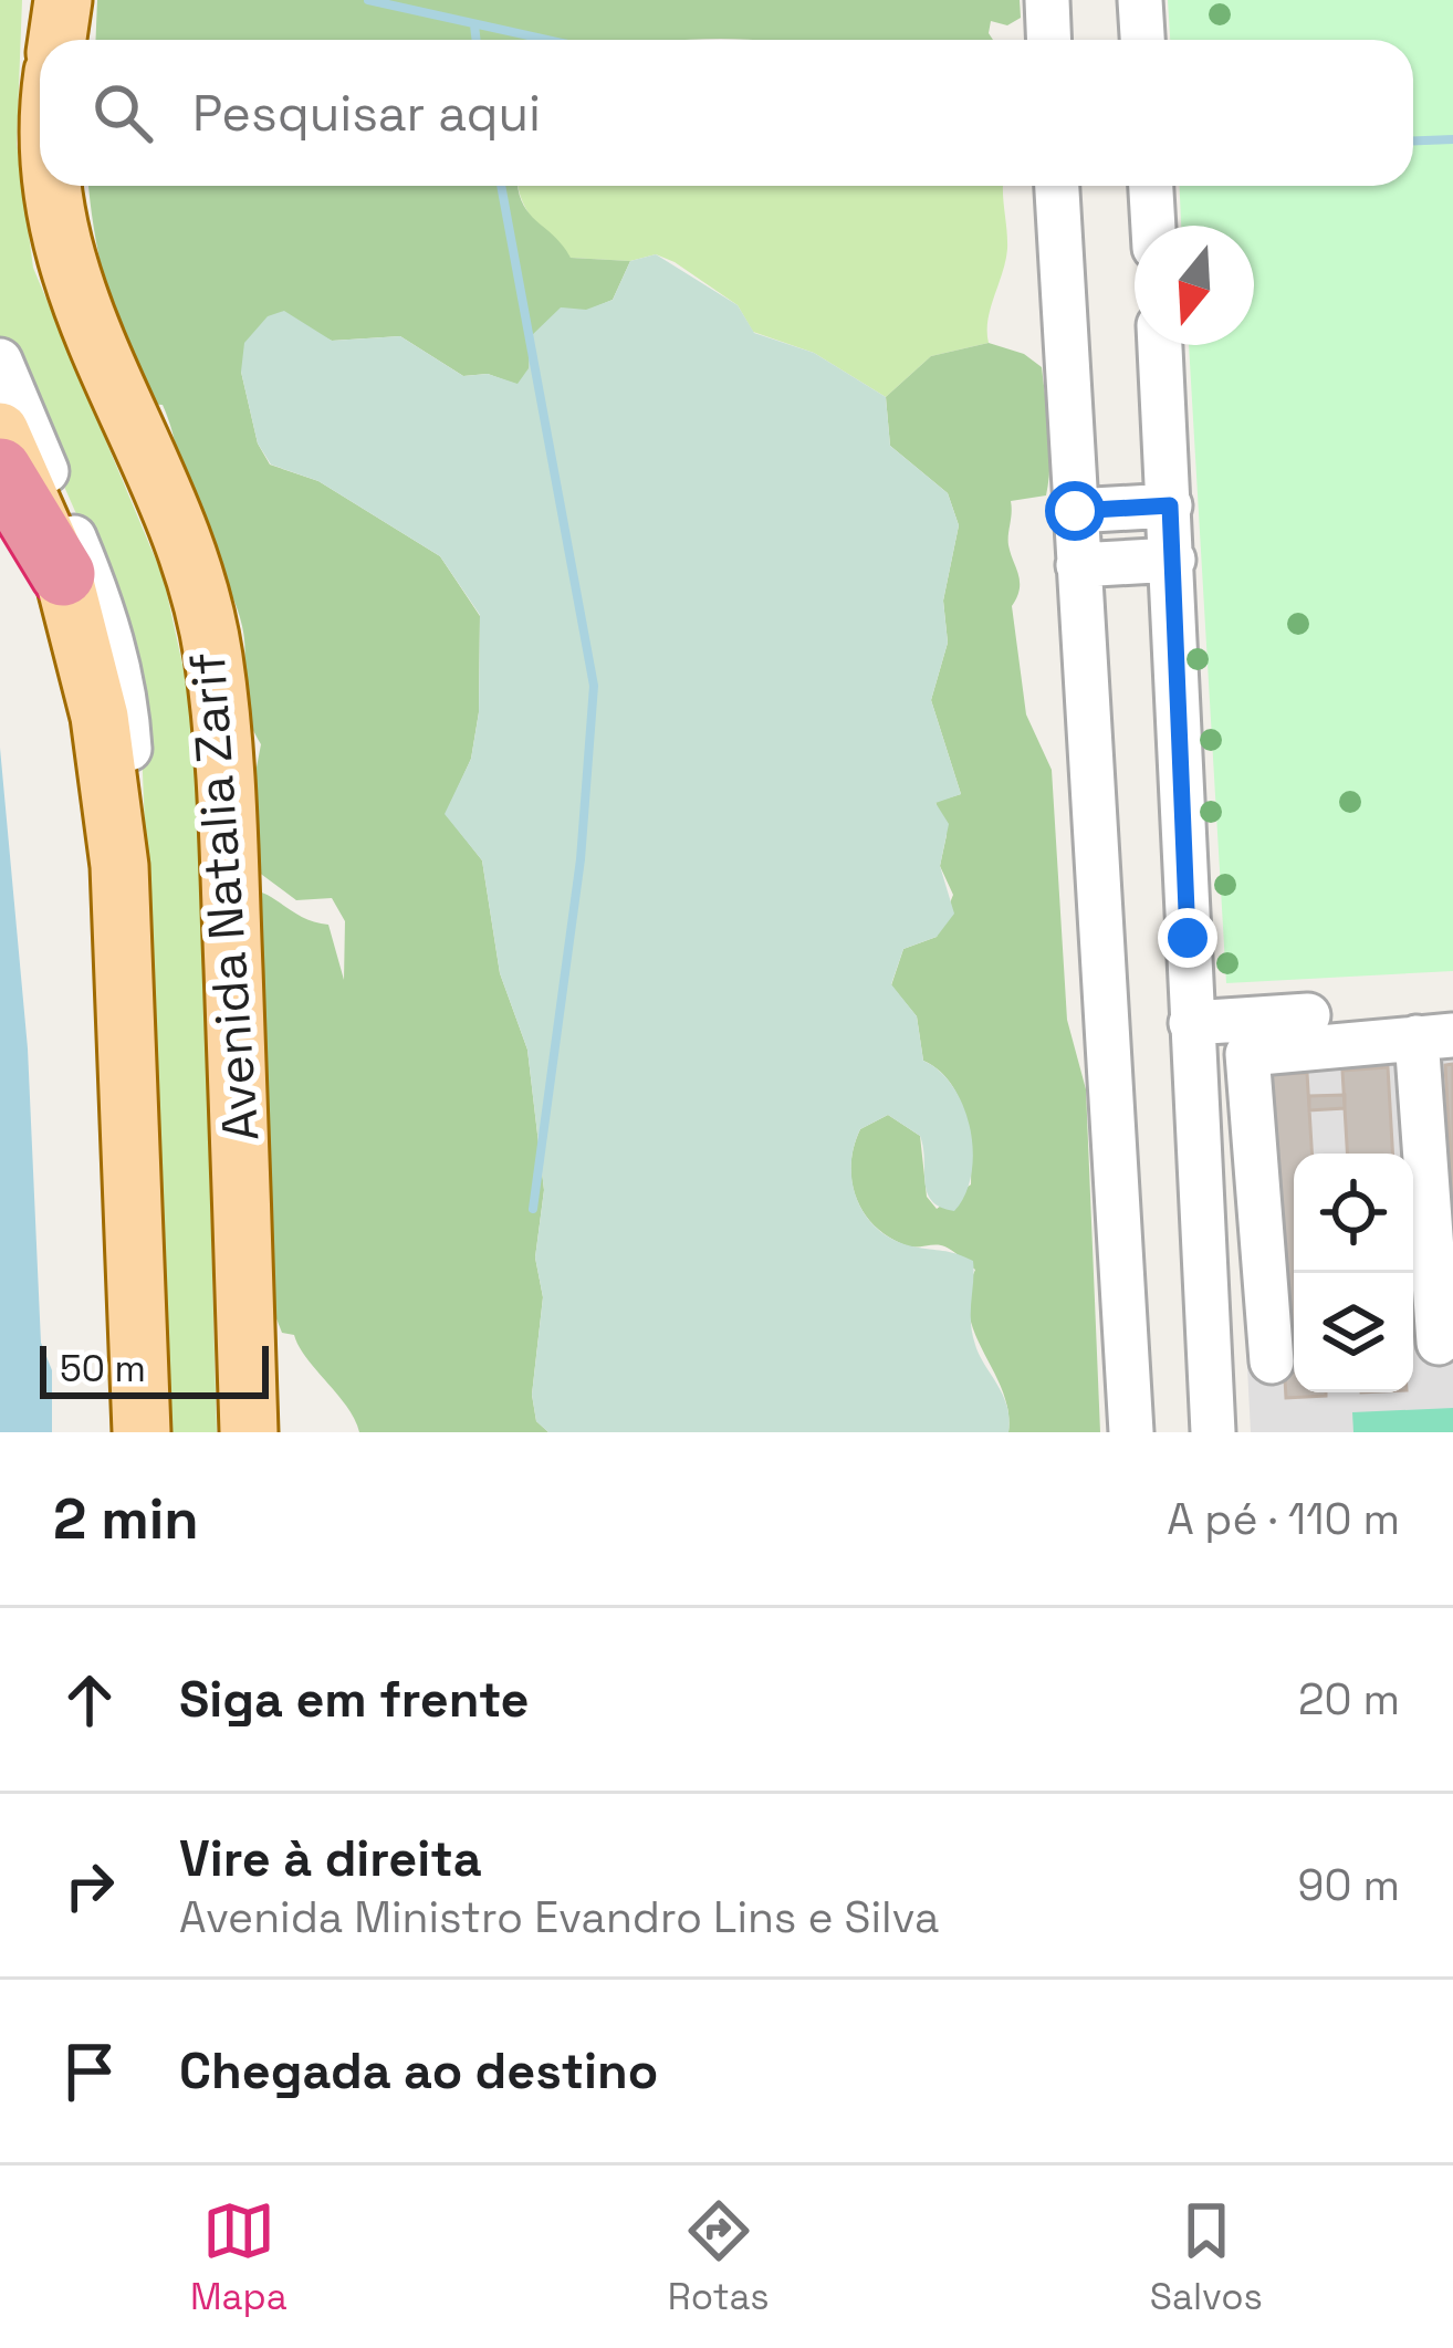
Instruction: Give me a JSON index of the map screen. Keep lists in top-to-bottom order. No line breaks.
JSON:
{"streets":{"main road":["Avenida Natalia Zarif"]},"scale_bar":"50 m","north":"bottom","page":{"search":"Pesquisar aqui","scale":"50 m","heading":["2 min","A pé · 110 m"],"list":[["Siga em frente","20 m"],["Vire à direita","Avenida Ministro Evandro Lins e Silva","90 m"],"Chegada ao destino"],"nav":["Mapa","Rotas","Salvos"]}}
